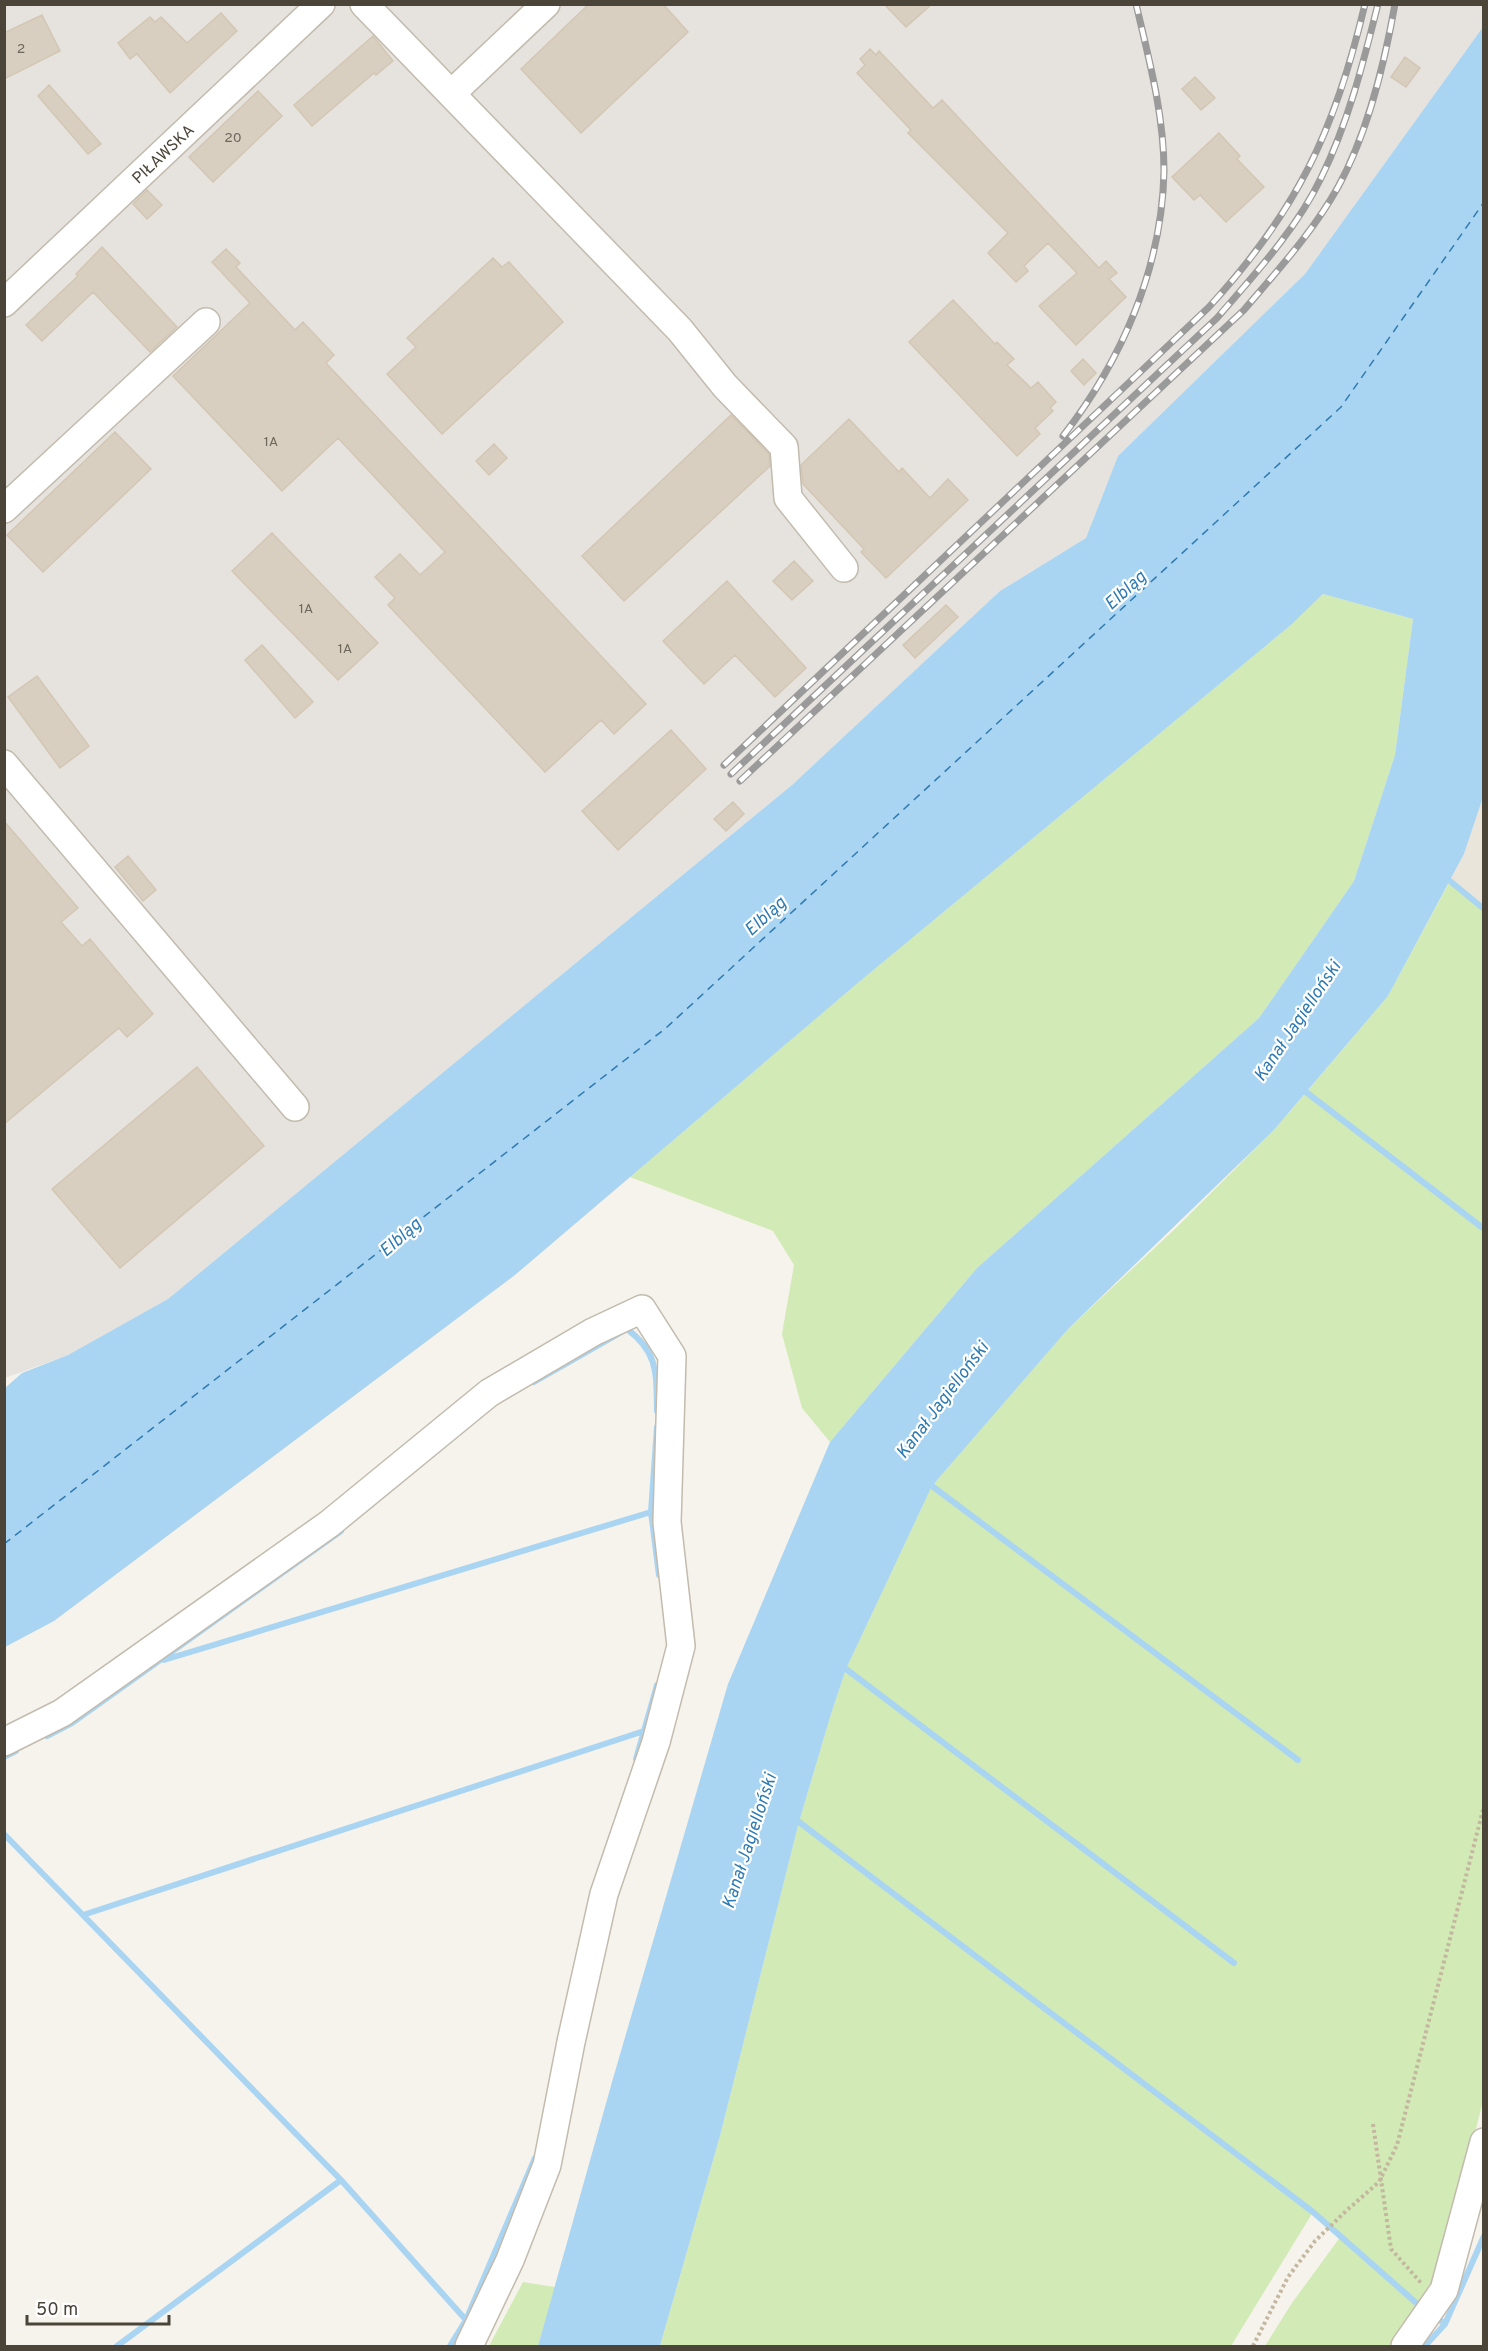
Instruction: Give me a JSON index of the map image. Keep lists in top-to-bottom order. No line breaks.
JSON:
{"streets":{"street":["PIŁAWSKA"]},"water":["Elbląg","Kanał Jagielloński"],"house_numbers":["2","20","1A","1A","1A"],"scale_bar":"50 m"}
